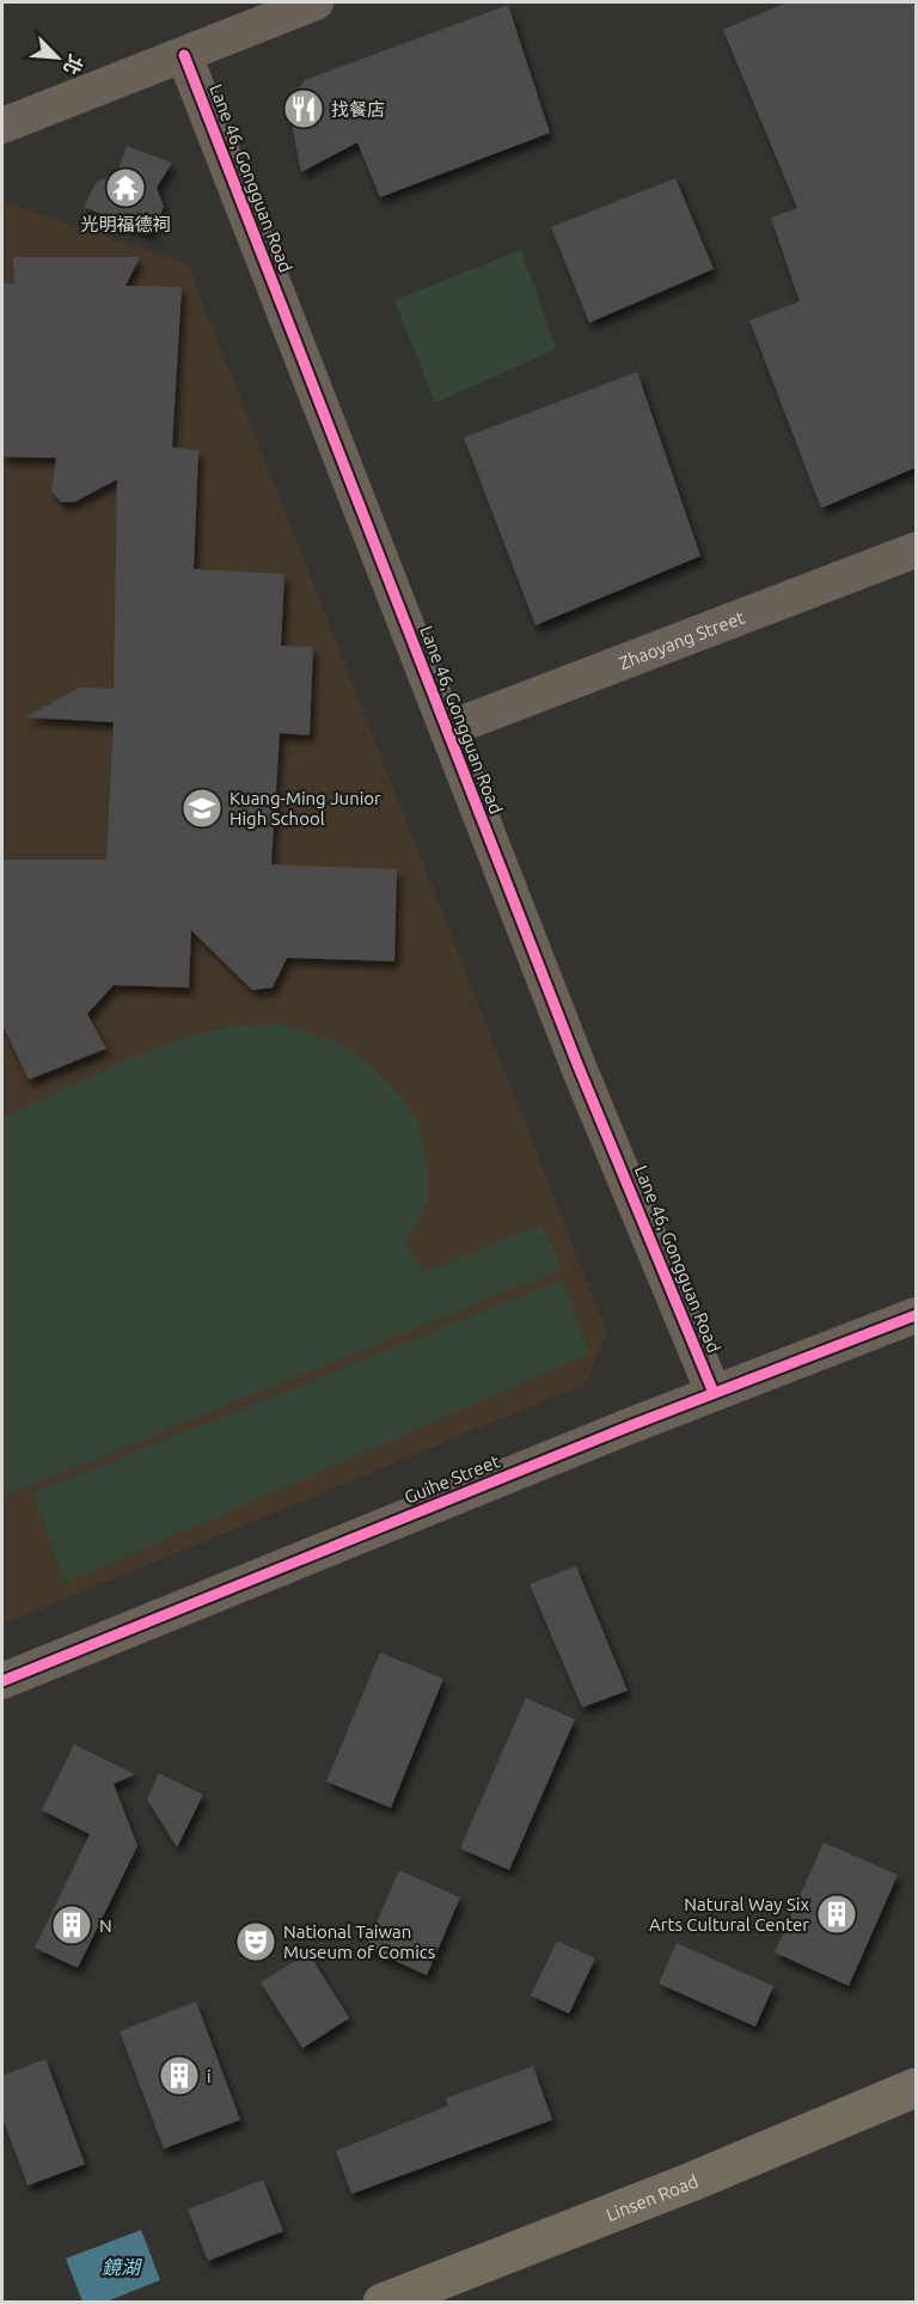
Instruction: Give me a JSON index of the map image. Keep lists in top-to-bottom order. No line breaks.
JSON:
{"streets":{"main road":["Linsen Road"],"street":["Lane 46, Gongguan Road","Zhaoyang Street","Guihe Street"]},"crossings":[["Lane 46, Gongguan Road","Zhaoyang Street"],["Lane 46, Gongguan Road","Guihe Street"]],"water":["鏡湖"],"places":{"restaurant":["找餐店"],"temple":["光明福德祠"],"school or university":["Kuang-Ming Junior High School"],"building":["Natural Way Six Arts Cultural Center","N","i"],"theatre":["National Taiwan Museum of Comics"]},"north":"bottom right"}
